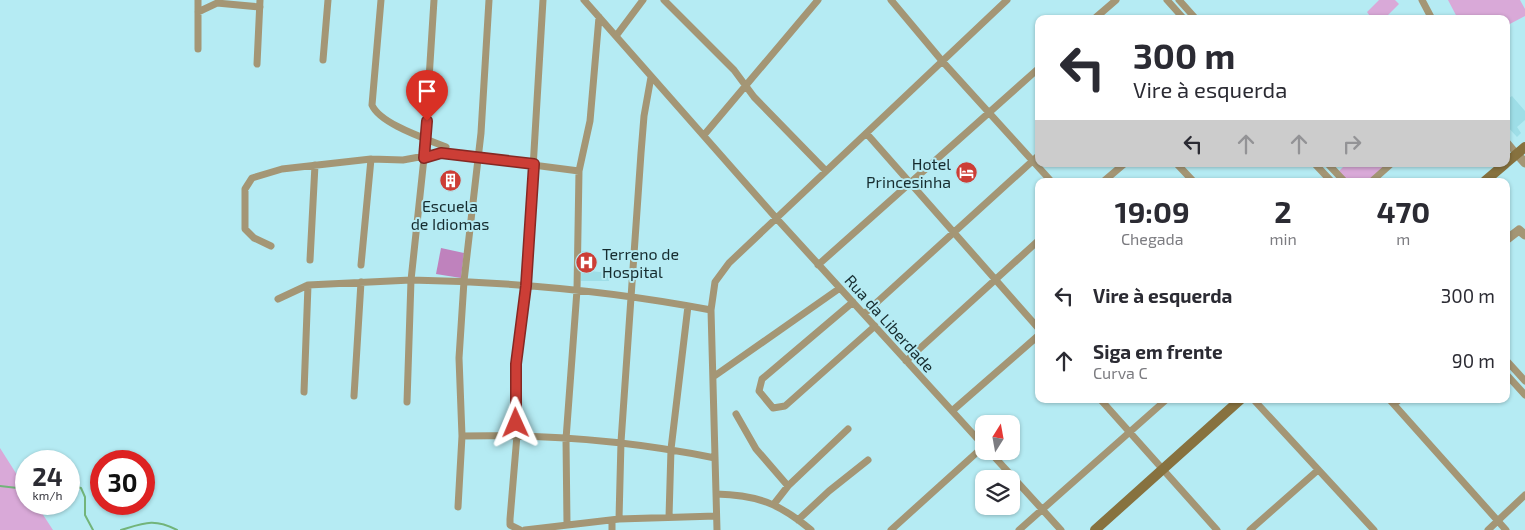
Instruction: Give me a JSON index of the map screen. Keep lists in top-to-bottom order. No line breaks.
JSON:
{"streets":{"street":["Rua da Liberdade"]},"places":{"hotel":["Hotel Princesinha"],"building":["Escuela de Idiomas"],"hospital":["Terreno de Hospital"]},"north":"top","page":{"turn":["300 m","Vire à esquerda"],"eta":["19:09","Chegada","2","min","470","m"],"list":[{"name":"Vire à esquerda","value":"300 m"},{"name":"Siga em frente","note":"Curva C","value":"90 m"}],"speed":"24 km/h","limit":"30"}}
